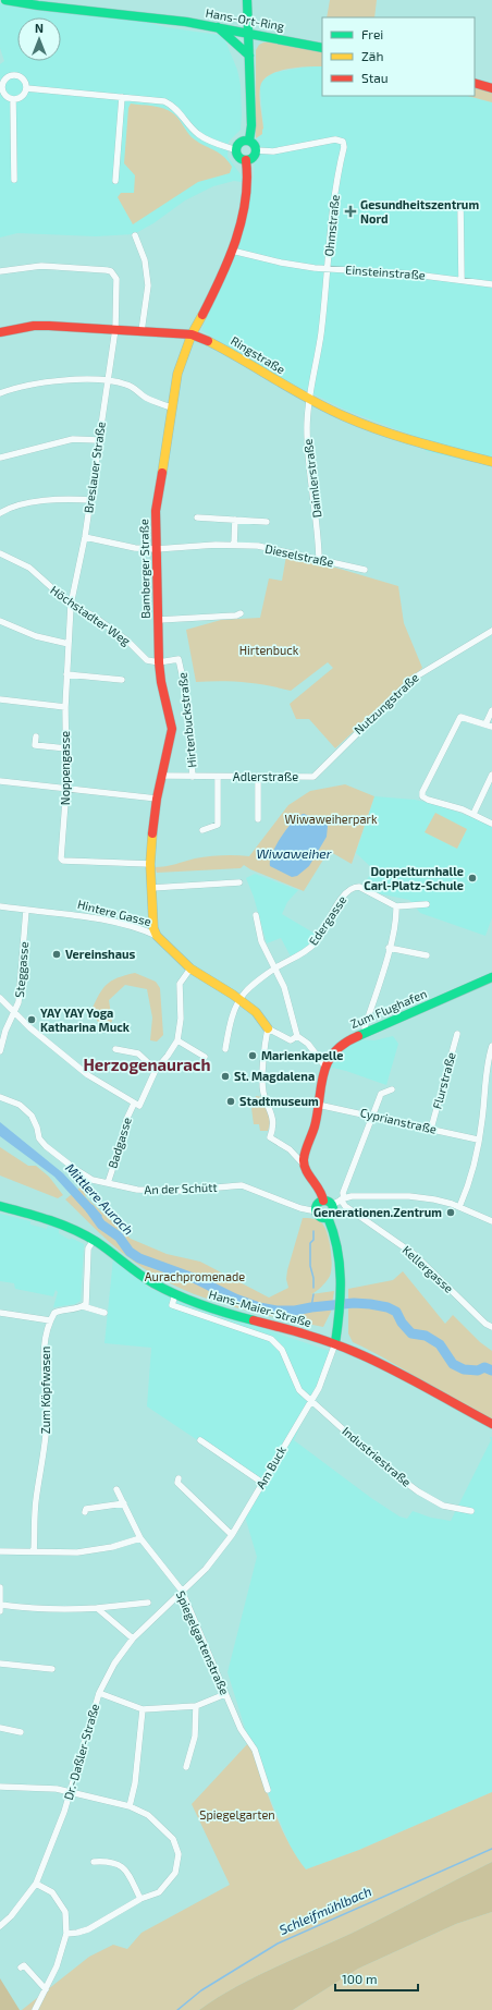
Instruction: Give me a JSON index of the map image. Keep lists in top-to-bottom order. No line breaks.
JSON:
{"streets":{"street":["Hans-Ort-Ring","Ohmstraße","Einsteinstraße","Ringstraße","Breslauer Straße","Daimlerstraße","Dieselstraße","Bamberger Straße","Höchstadter Weg","Nutzungstraße","Hirtenbuckstraße","Noppengasse","Adlerstraße","Hintere Gasse","Edergasse","Steggasse","Zum Flughafen","Flurstraße","Cyprianstraße","Badgasse","An der Schütt","Kellergasse","Hans-Maier-Straße","Zum Köpfwasen","Industriestraße","Am Buck","Spiegelgartenstraße","Dr.-Daßler-Straße"]},"crossings":[["Ohmstraße","Einsteinstraße"],["Ohmstraße","Ringstraße"],["Ohmstraße","Daimlerstraße"],["Ohmstraße","Bamberger Straße"],["Einsteinstraße","Bamberger Straße"],["Ringstraße","Breslauer Straße"],["Ringstraße","Daimlerstraße"],["Ringstraße","Bamberger Straße"],["Breslauer Straße","Dieselstraße"],["Breslauer Straße","Höchstadter Weg"],["Breslauer Straße","Noppengasse"],["Daimlerstraße","Dieselstraße"],["Dieselstraße","Bamberger Straße"],["Bamberger Straße","Höchstadter Weg"],["Bamberger Straße","Hirtenbuckstraße"],["Bamberger Straße","Noppengasse"],["Bamberger Straße","Adlerstraße"],["Bamberger Straße","Hintere Gasse"],["Höchstadter Weg","Hirtenbuckstraße"],["Höchstadter Weg","Noppengasse"],["Nutzungstraße","Adlerstraße"],["Hirtenbuckstraße","Adlerstraße"],["Hintere Gasse","Edergasse"],["Hintere Gasse","Steggasse"],["Zum Flughafen","Cyprianstraße"],["Flurstraße","Cyprianstraße"],["Badgasse","An der Schütt"],["Hans-Maier-Straße","Industriestraße"],["Hans-Maier-Straße","Am Buck"],["Industriestraße","Am Buck"],["Am Buck","Spiegelgartenstraße"],["Am Buck","Dr.-Daßler-Straße"],["Spiegelgartenstraße","Dr.-Daßler-Straße"]],"districts":["Herzogenaurach"],"water":["Wiwaweiher","Mittlere Aurach","Schleifmühlbach"],"parks":["Hirtenbuck","Wiwaweiherpark","Aurachpromenade","Spiegelgarten"],"places":{"health":["Gesundheitszentrum Nord"],"other":["Doppelturnhalle Carl-Platz-Schule","Vereinshaus","YAY YAY Yoga Katharina Muck","Marienkapelle","St. Magdalena","Stadtmuseum","Generationen.Zentrum"]},"legend":["Frei","Zäh","Stau"],"scale_bar":"100 m","north":"top"}
